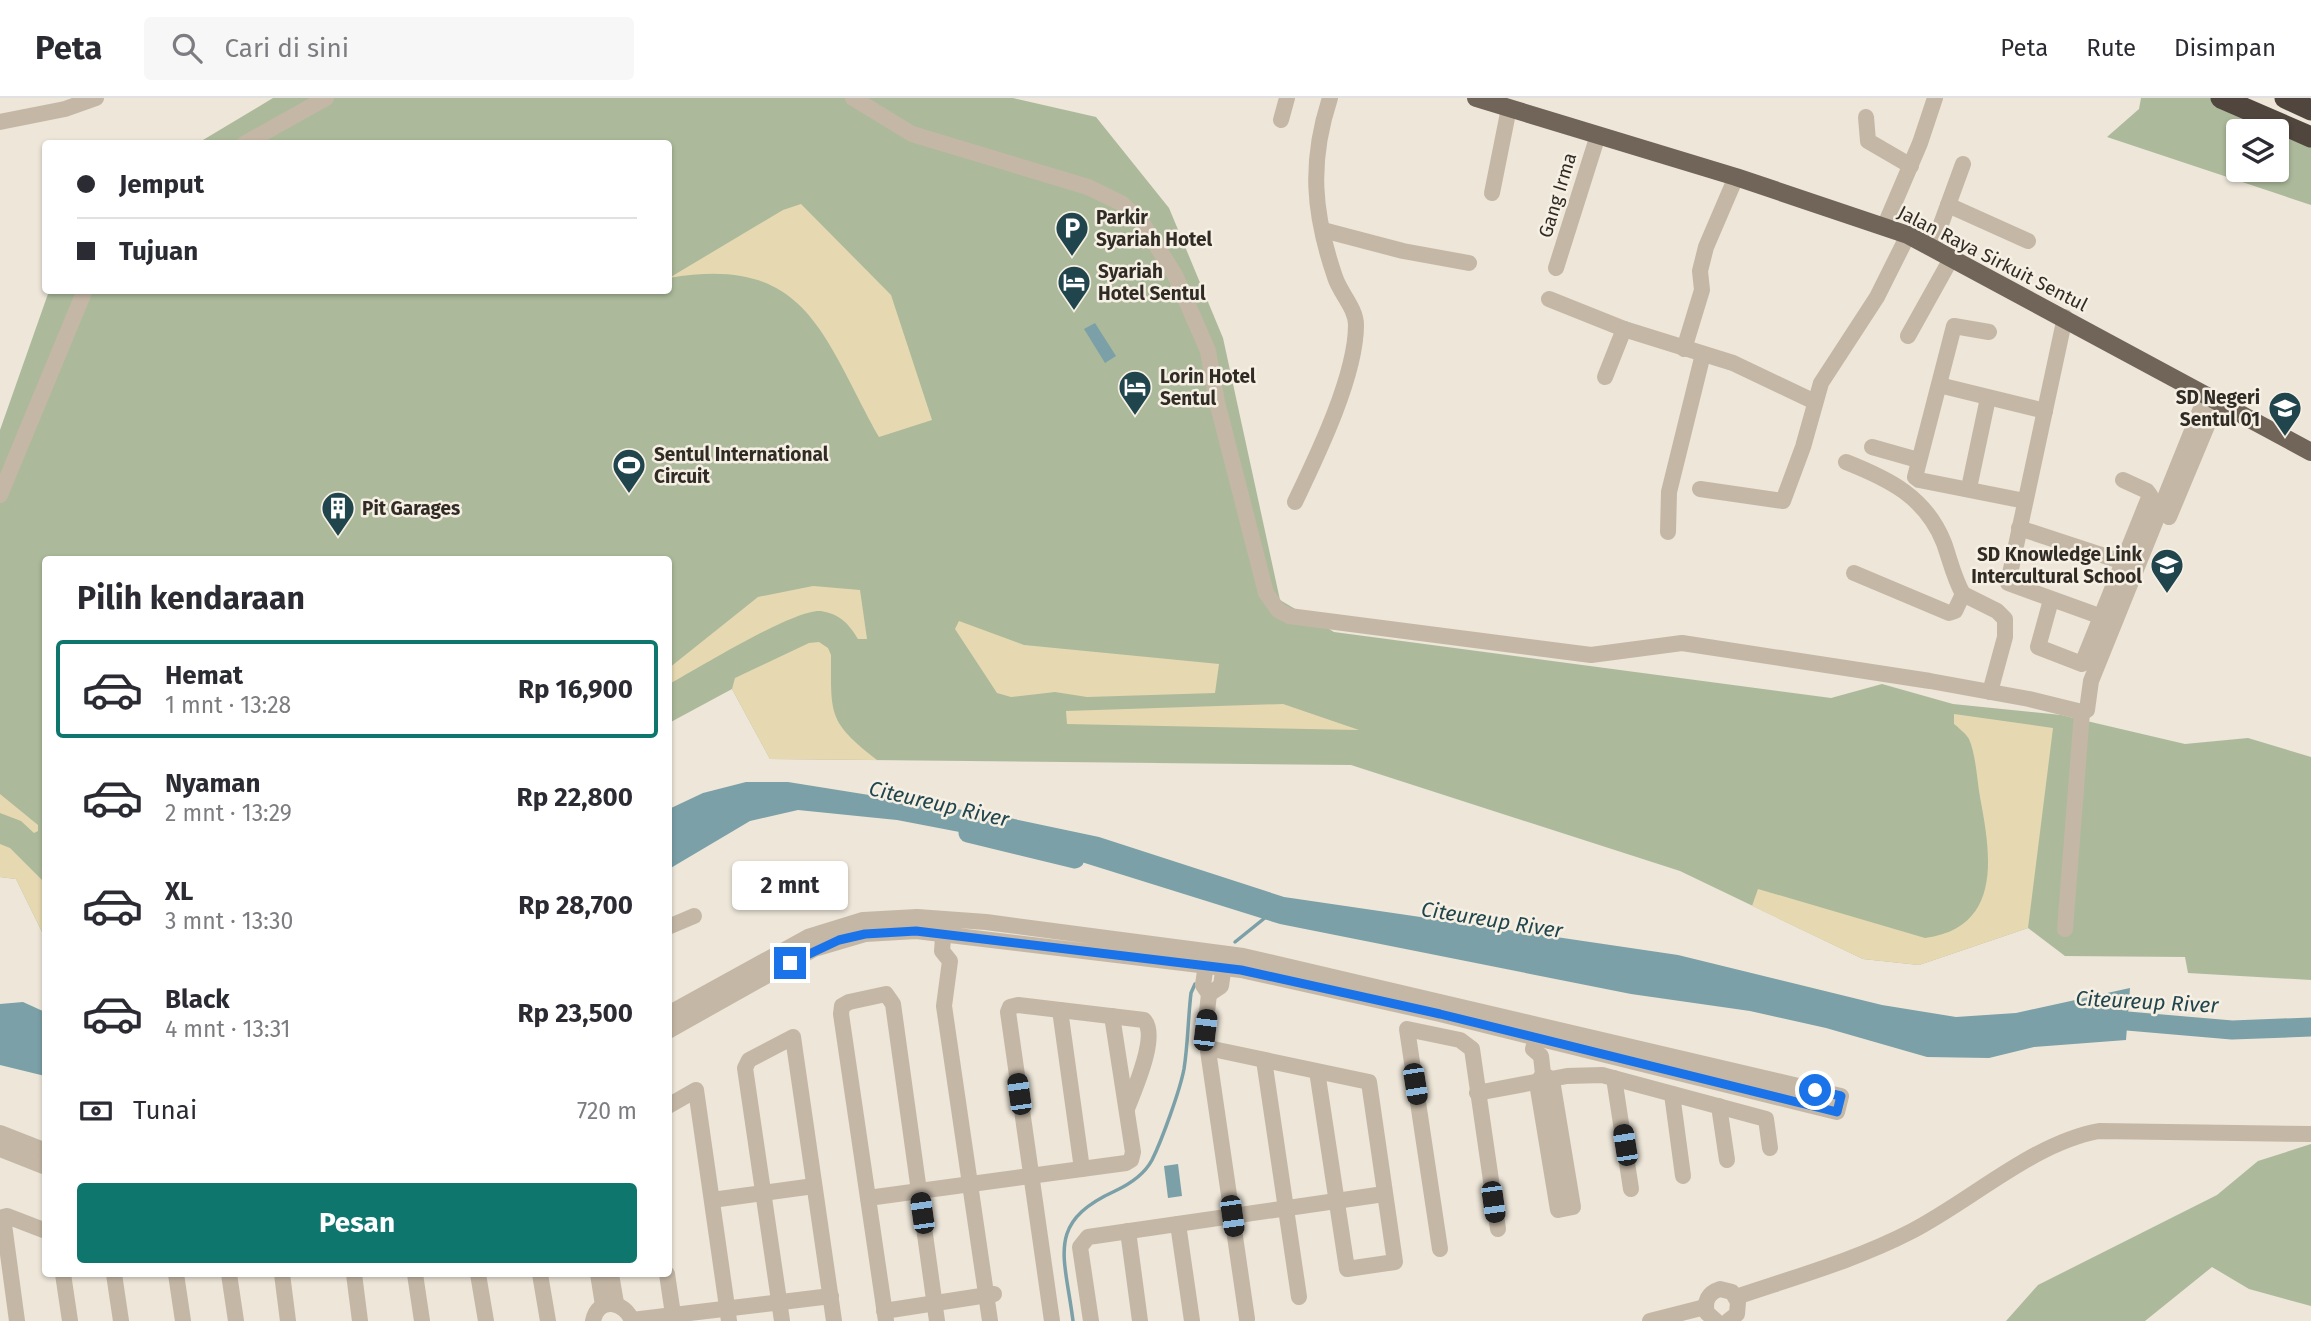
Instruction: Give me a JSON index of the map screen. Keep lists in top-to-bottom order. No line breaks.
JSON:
{"streets":{"main road":["Jalan Raya Sirkuit Sentul"],"street":["Gang Irma"]},"crossings":[["Gang Irma","Jalan Raya Sirkuit Sentul"]],"water":["Citeureup River"],"places":{"parking":["Parkir Syariah Hotel"],"hotel":["Syariah Hotel Sentul","Lorin Hotel Sentul"],"school or university":["SD Negeri Sentul 01","SD Knowledge Link Intercultural School"],"sports":["Sentul International Circuit"],"building":["Pit Garages"]},"page":{"header":"Peta","search":"Cari di sini","nav":["Peta","Rute","Disimpan"],"banner":["Jemput","Tujuan"],"heading":"Pilih kendaraan","list":[{"name":"Hemat","note":"1 mnt · 13:28","value":"Rp 16,900"},{"name":"Nyaman","note":"2 mnt · 13:29","value":"Rp 22,800"},{"name":"XL","note":"3 mnt · 13:30","value":"Rp 28,700"},{"name":"Black","note":"4 mnt · 13:31","value":"Rp 23,500"}],"bubble":"2 mnt","pay":["Tunai","720 m"],"buttons":"Pesan"}}
